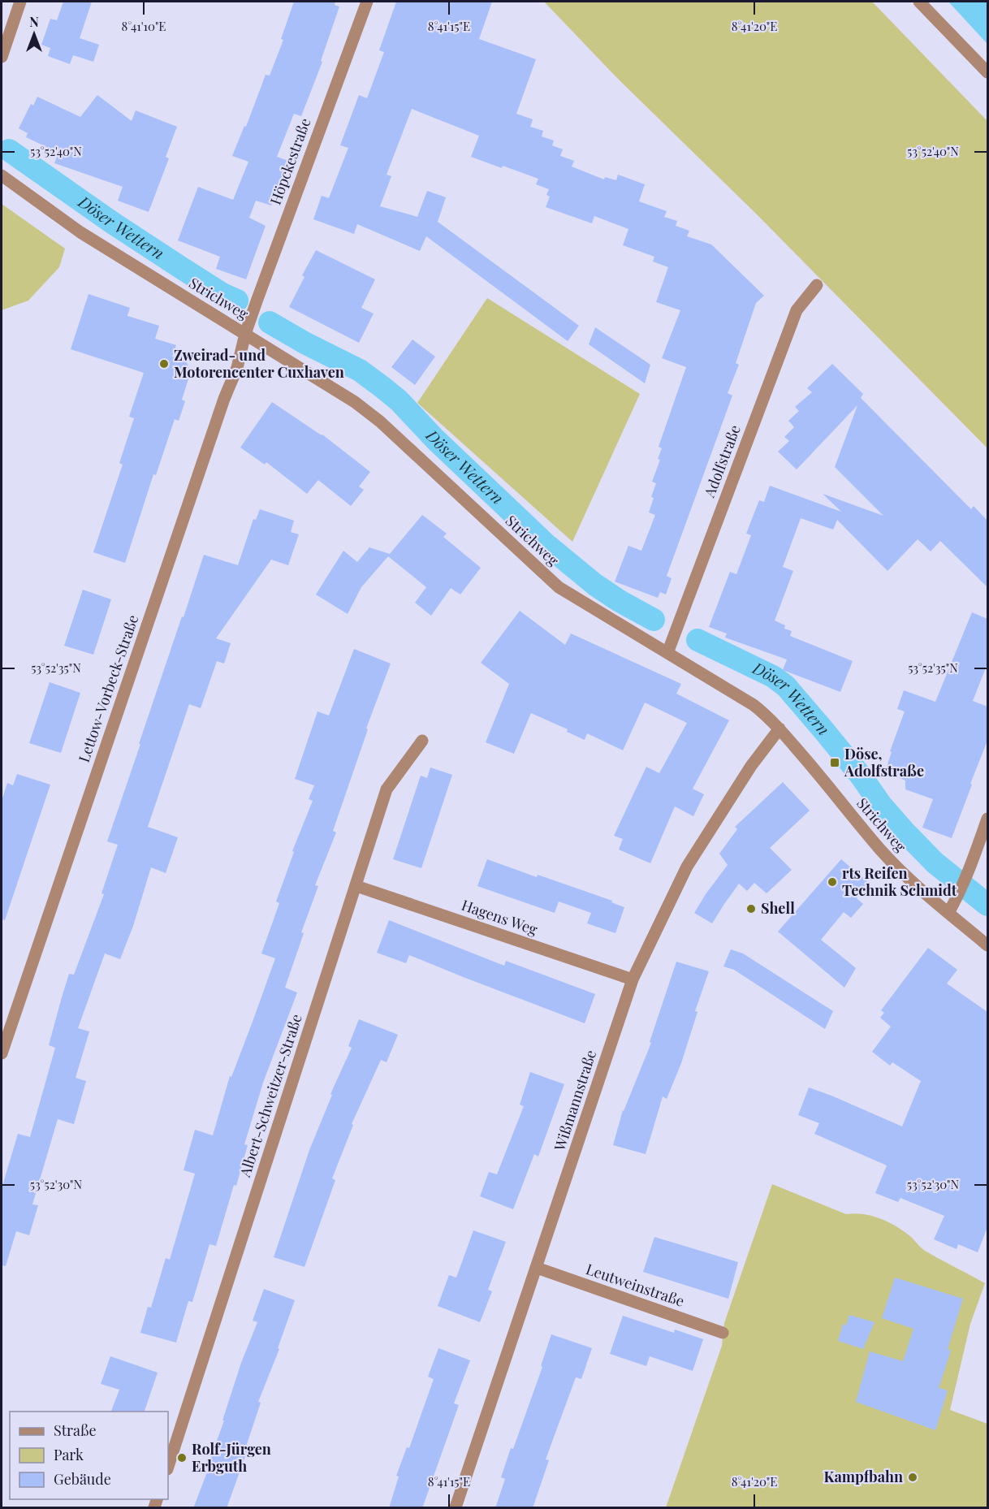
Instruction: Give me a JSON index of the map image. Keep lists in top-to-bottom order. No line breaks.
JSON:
{"streets":{"street":["Höpckestraße","Strichweg","Adolfstraße","Lettow-Vorbeck-Straße","Hagens Weg","Albert-Schweitzer-Straße","Wißmannstraße","Leutweinstraße"]},"crossings":[["Höpckestraße","Strichweg"],["Höpckestraße","Lettow-Vorbeck-Straße"],["Strichweg","Adolfstraße"],["Strichweg","Lettow-Vorbeck-Straße"],["Strichweg","Wißmannstraße"],["Hagens Weg","Albert-Schweitzer-Straße"],["Hagens Weg","Wißmannstraße"],["Wißmannstraße","Leutweinstraße"]],"water":["Döser Wettern"],"places":{"other":["Zweirad- und Motorencenter Cuxhaven","rts Reifen Technik Schmidt","Shell","Rolf-Jürgen Erbguth","Kampfbahn"],"transit":["Döse, Adolfstraße"]},"legend":["Straße","Park","Gebäude"],"north":"top","coordinates":["8°41'10\"E","8°41'15\"E","8°41'20\"E","53°52'40\"N","53°52'35\"N","53°52'30\"N"]}
